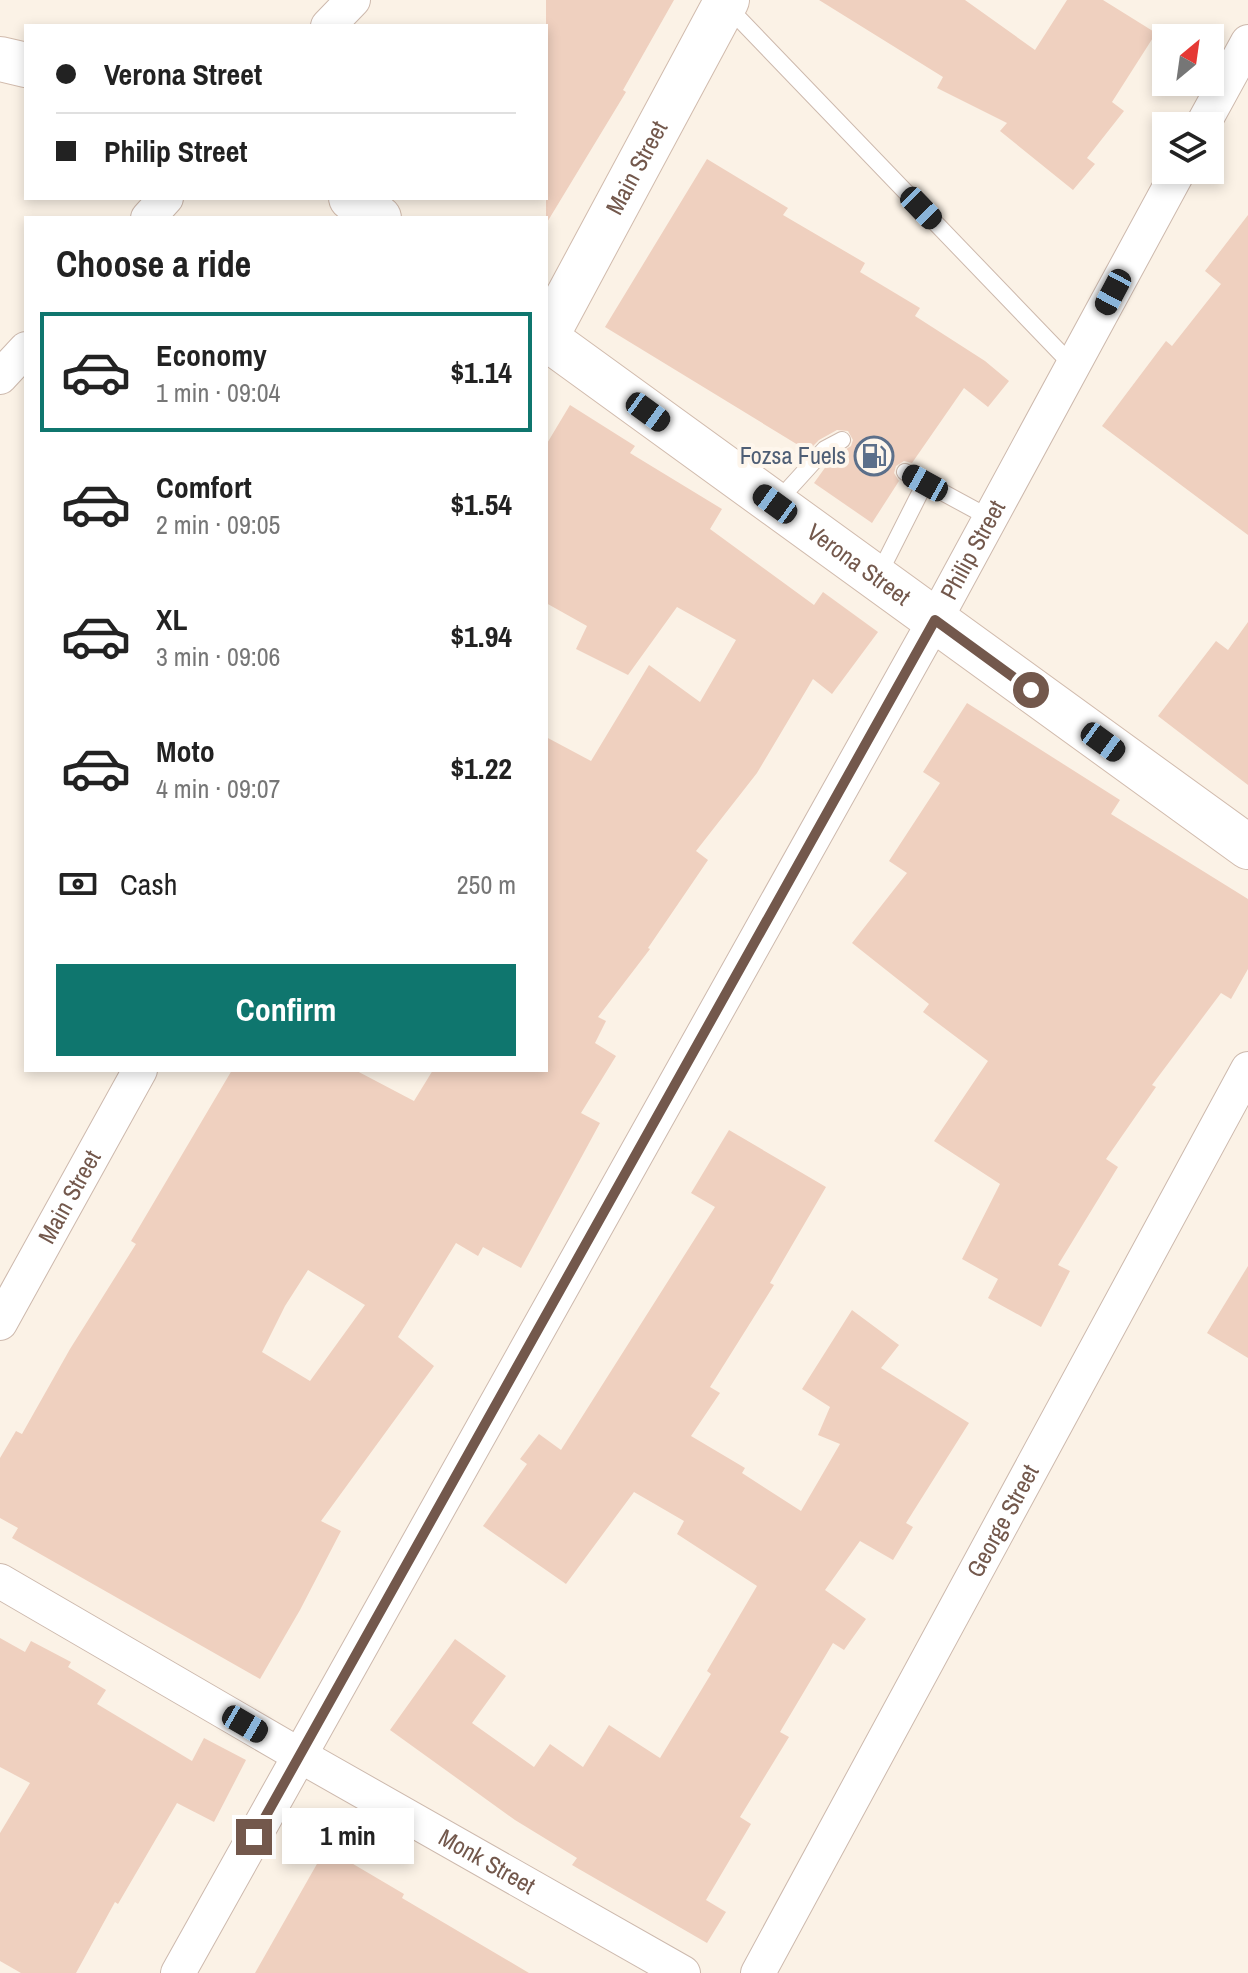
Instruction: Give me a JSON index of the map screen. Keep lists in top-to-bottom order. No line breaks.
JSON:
{"streets":{"main road":["Main Street","Verona Street"],"street":["Philip Street","George Street","Monk Street"]},"crossings":[["Philip Street","Verona Street"],["Philip Street","Monk Street"]],"places":{"fuel station":["Fozsa Fuels"]},"north":"top right","page":{"banner":["Verona Street","Philip Street"],"heading":"Choose a ride","list":[{"name":"Economy","note":"1 min · 09:04","value":"$1.14"},{"name":"Comfort","note":"2 min · 09:05","value":"$1.54"},{"name":"XL","note":"3 min · 09:06","value":"$1.94"},{"name":"Moto","note":"4 min · 09:07","value":"$1.22"}],"pay":["Cash","250 m"],"buttons":"Confirm","bubble":"1 min"}}
